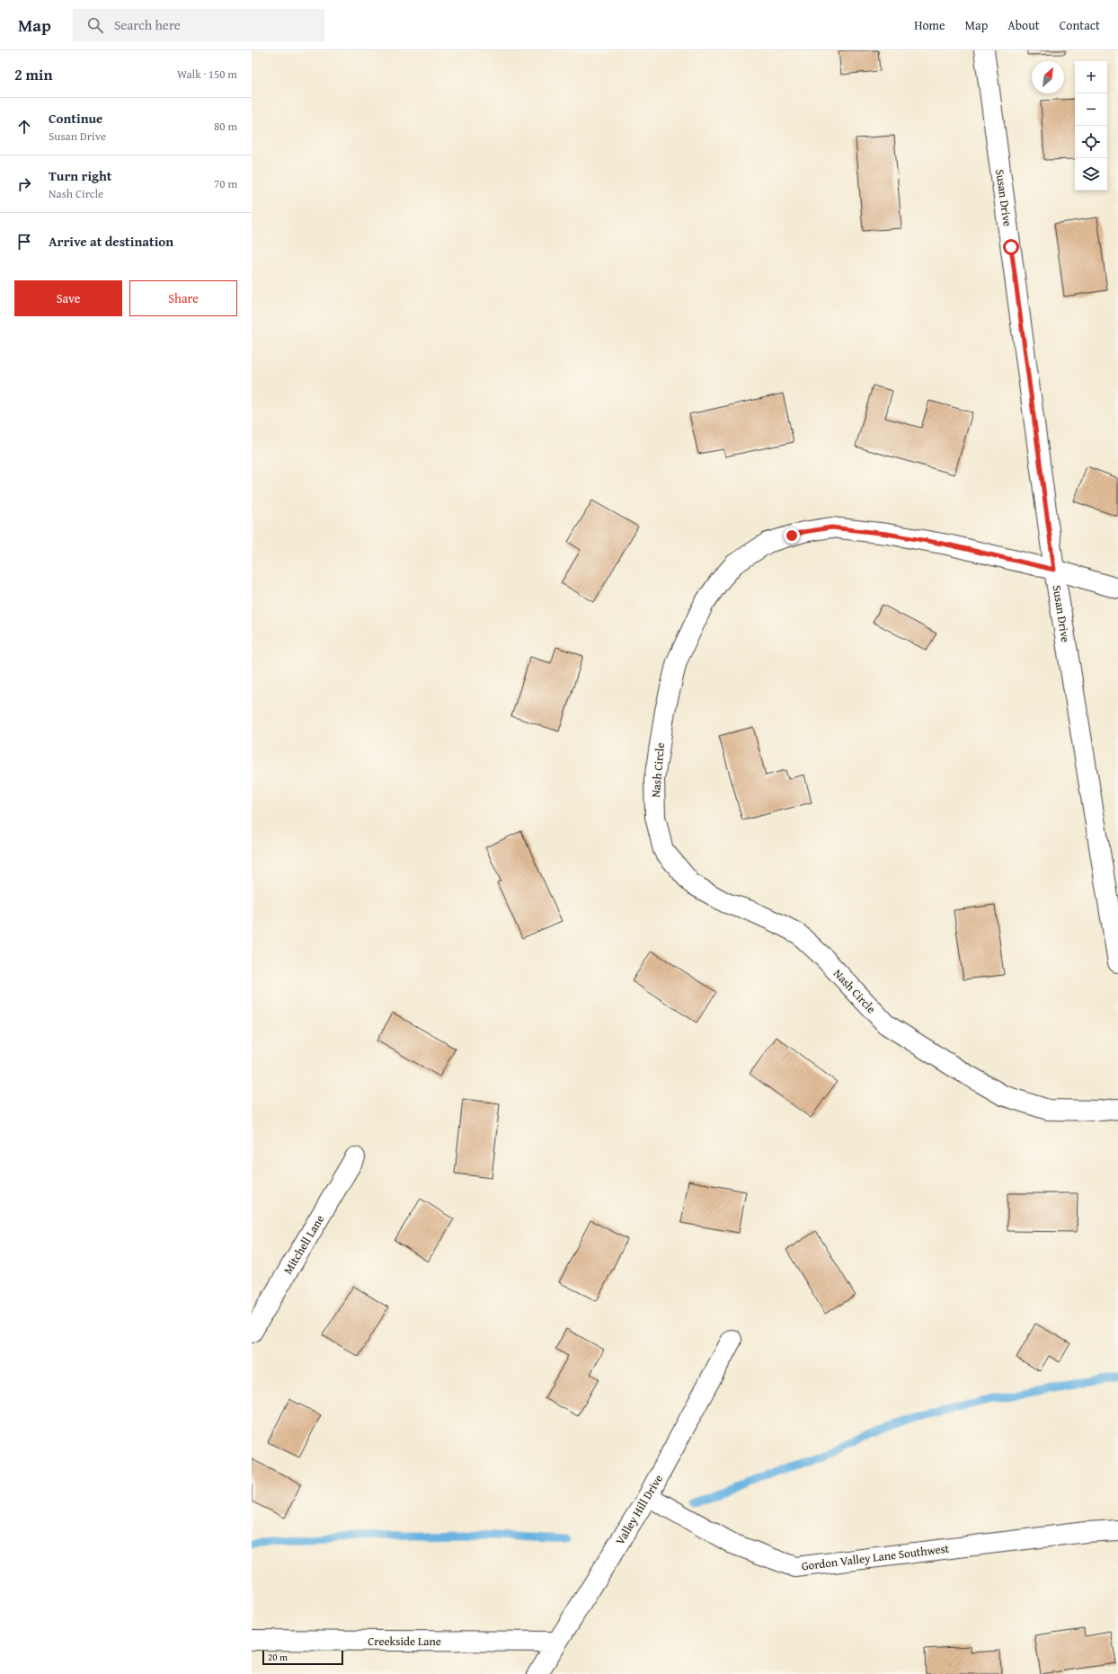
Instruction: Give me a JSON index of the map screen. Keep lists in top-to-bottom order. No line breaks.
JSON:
{"streets":{"street":["Susan Drive","Nash Circle","Mitchell Lane","Valley Hill Drive","Gordon Valley Lane Southwest","Creekside Lane"]},"crossings":[["Susan Drive","Nash Circle"],["Valley Hill Drive","Gordon Valley Lane Southwest"],["Valley Hill Drive","Creekside Lane"]],"scale_bar":"20 m","north":"top right","page":{"header":"Map","search":"Search here","nav":["Home","Map","About","Contact"],"heading":["2 min","Walk · 150 m"],"map_buttons":["+","−"],"list":[["Continue","Susan Drive","80 m"],["Turn right","Nash Circle","70 m"],"Arrive at destination"],"buttons":["Save","Share"],"scale":"20 m"}}
